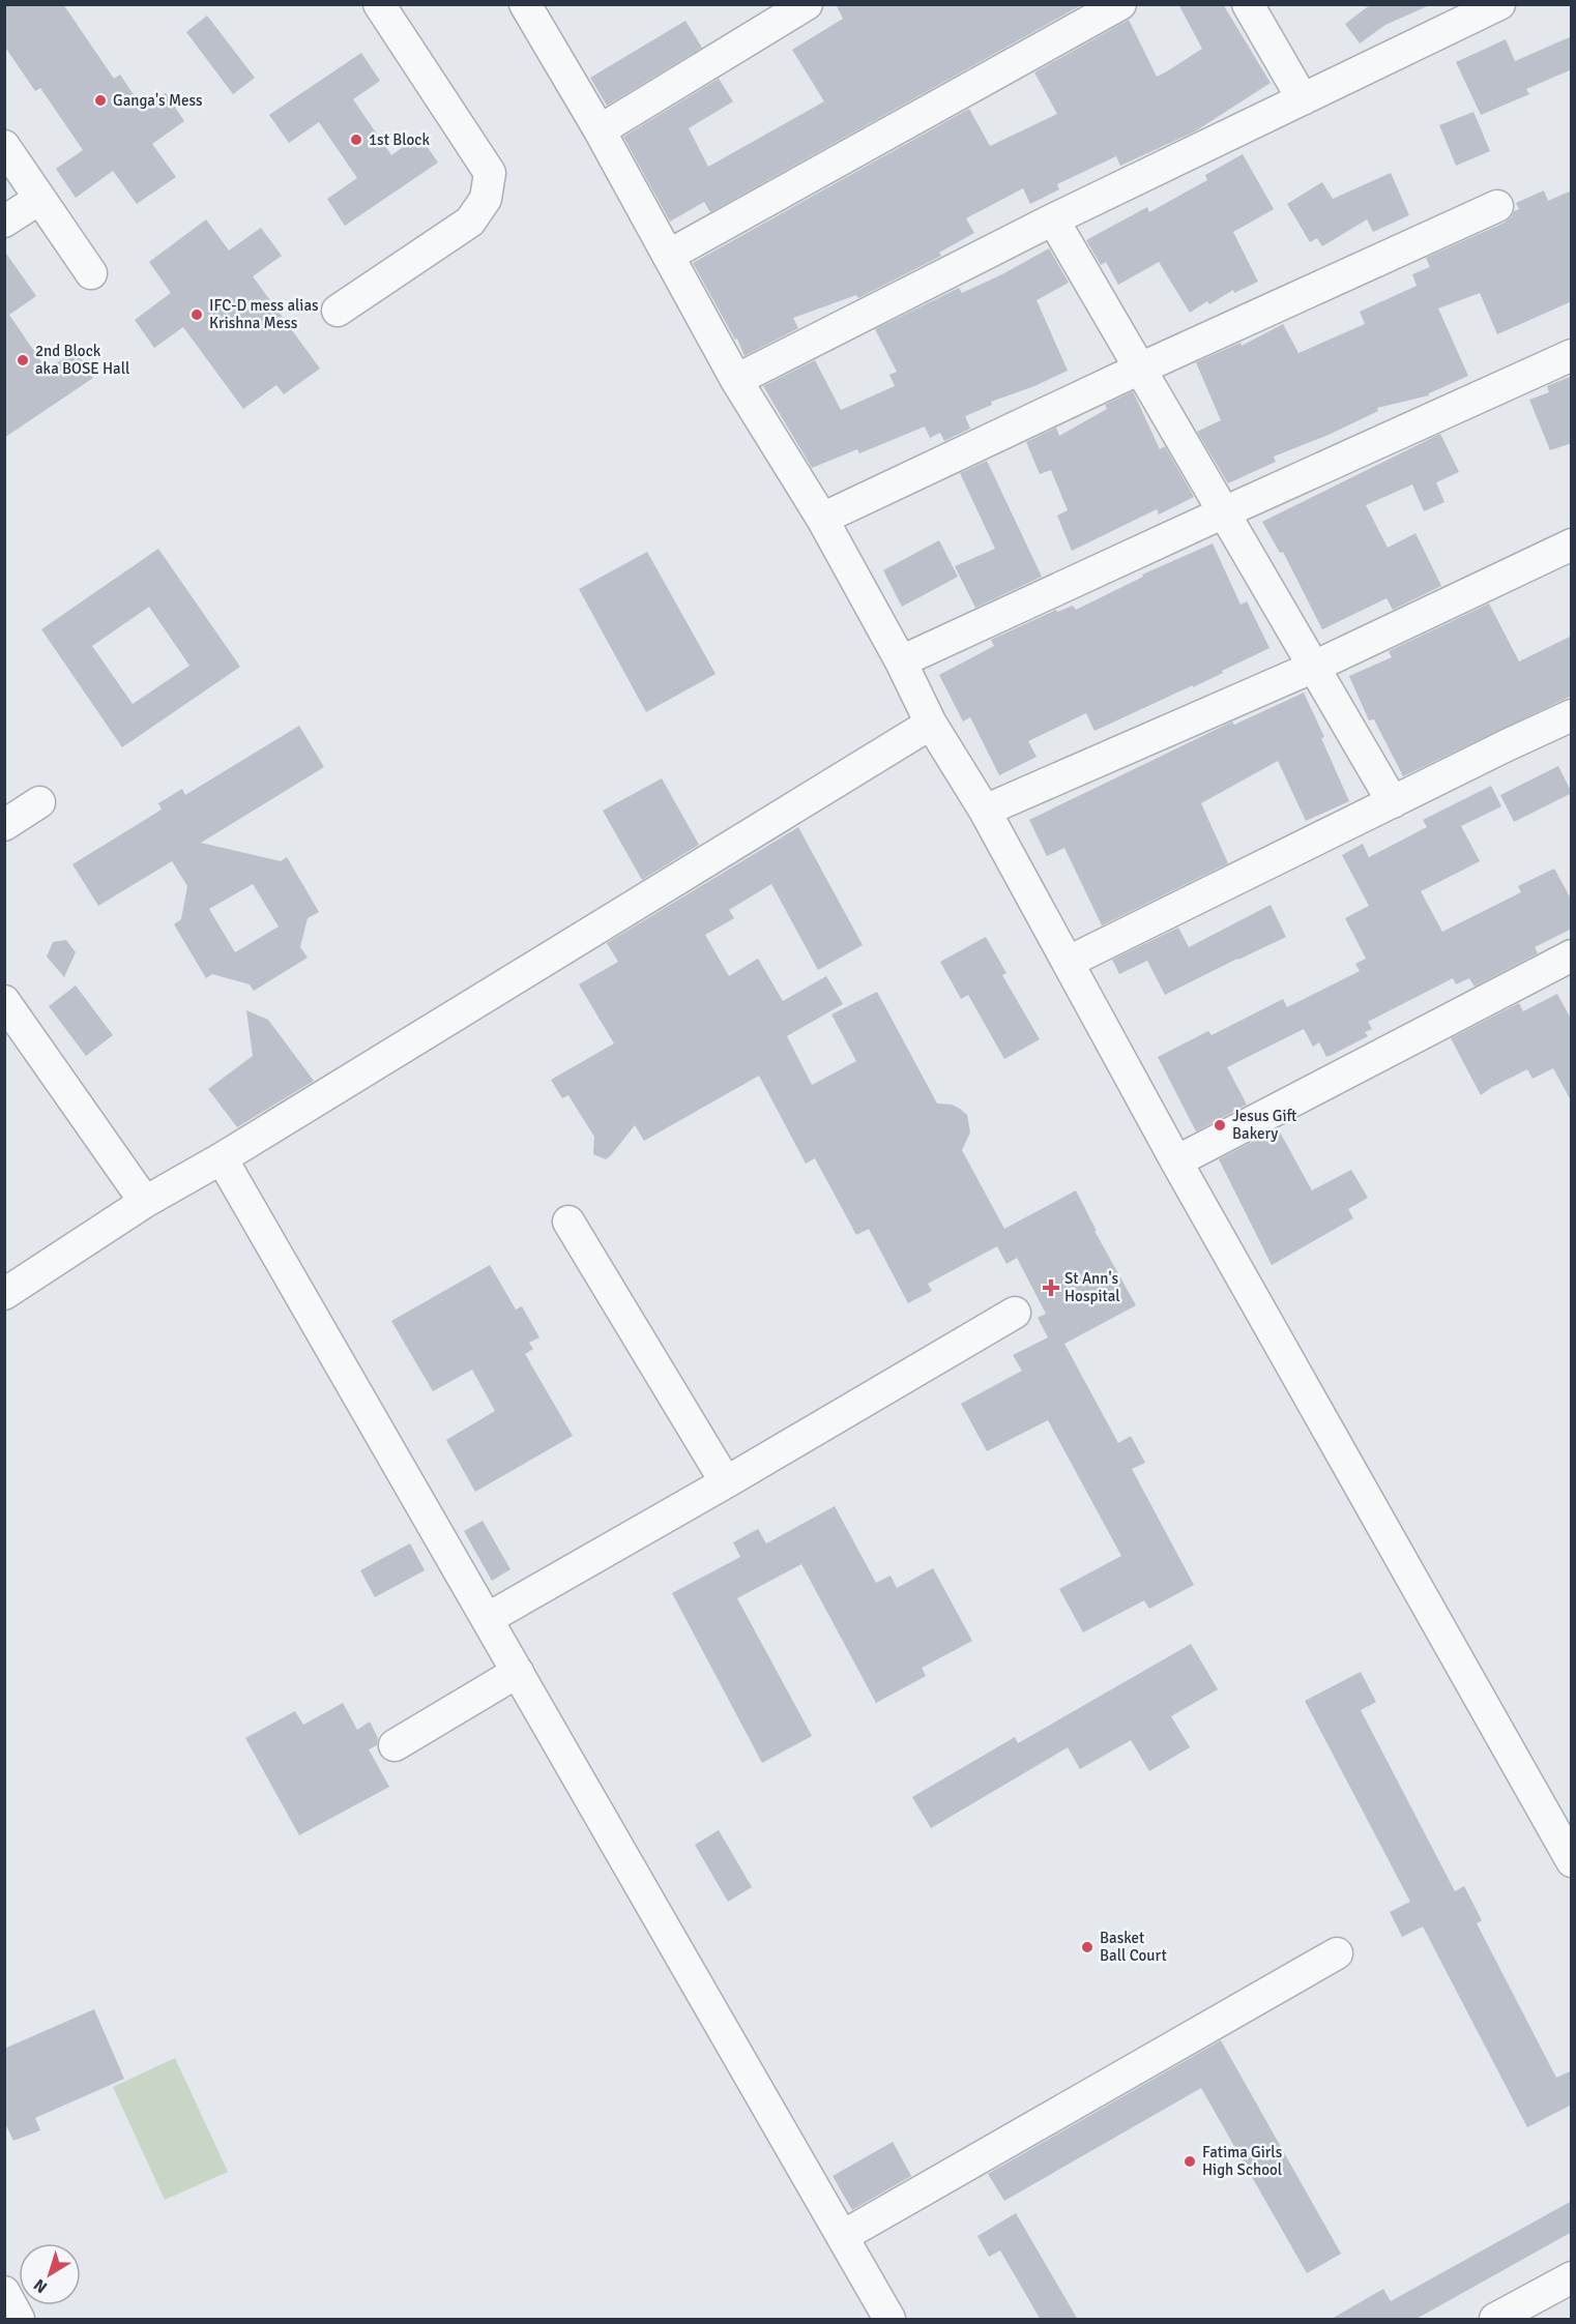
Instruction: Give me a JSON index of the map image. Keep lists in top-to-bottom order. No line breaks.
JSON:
{"places":{"other":["Ganga's Mess","1st Block","IFC-D mess alias Krishna Mess","2nd Block aka BOSE Hall","Jesus Gift Bakery","Basket Ball Court","Fatima Girls High School"],"health":["St Ann's Hospital"]},"north":"bottom left"}
